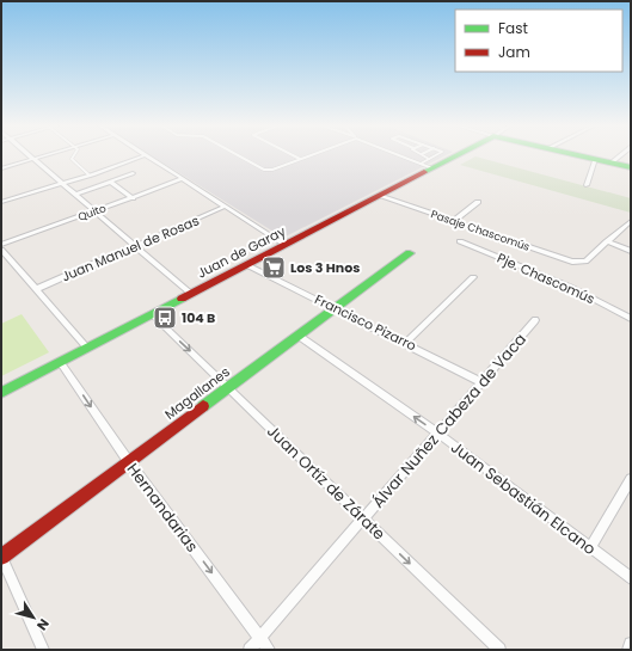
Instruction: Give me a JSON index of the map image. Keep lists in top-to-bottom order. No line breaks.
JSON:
{"streets":{"street":["Quito","Pasaje Chascomús","Juan Manuel de Rosas","Juan de Garay","Pje. Chascomús","Francisco Pizarro","Magallanes","Álvar Nuñez Cabeza de Vaca","Juan Ortíz de Zárate","Juan Sebastián Elcano","Hernandarias"]},"crossings":[["Pasaje Chascomús","Juan de Garay"],["Juan de Garay","Francisco Pizarro"],["Juan de Garay","Juan Ortíz de Zárate"],["Juan de Garay","Hernandarias"],["Francisco Pizarro","Magallanes"],["Francisco Pizarro","Álvar Nuñez Cabeza de Vaca"],["Magallanes","Juan Ortíz de Zárate"],["Magallanes","Juan Sebastián Elcano"],["Magallanes","Hernandarias"],["Álvar Nuñez Cabeza de Vaca","Juan Ortíz de Zárate"],["Álvar Nuñez Cabeza de Vaca","Juan Sebastián Elcano"],["Álvar Nuñez Cabeza de Vaca","Hernandarias"]],"one_way":["Juan Ortíz de Zárate","Juan Sebastián Elcano","Hernandarias"],"places":{"supermarket":["Los 3 Hnos"],"bus stop":["104 B"]},"legend":["Fast","Jam"],"north":"bottom right"}
